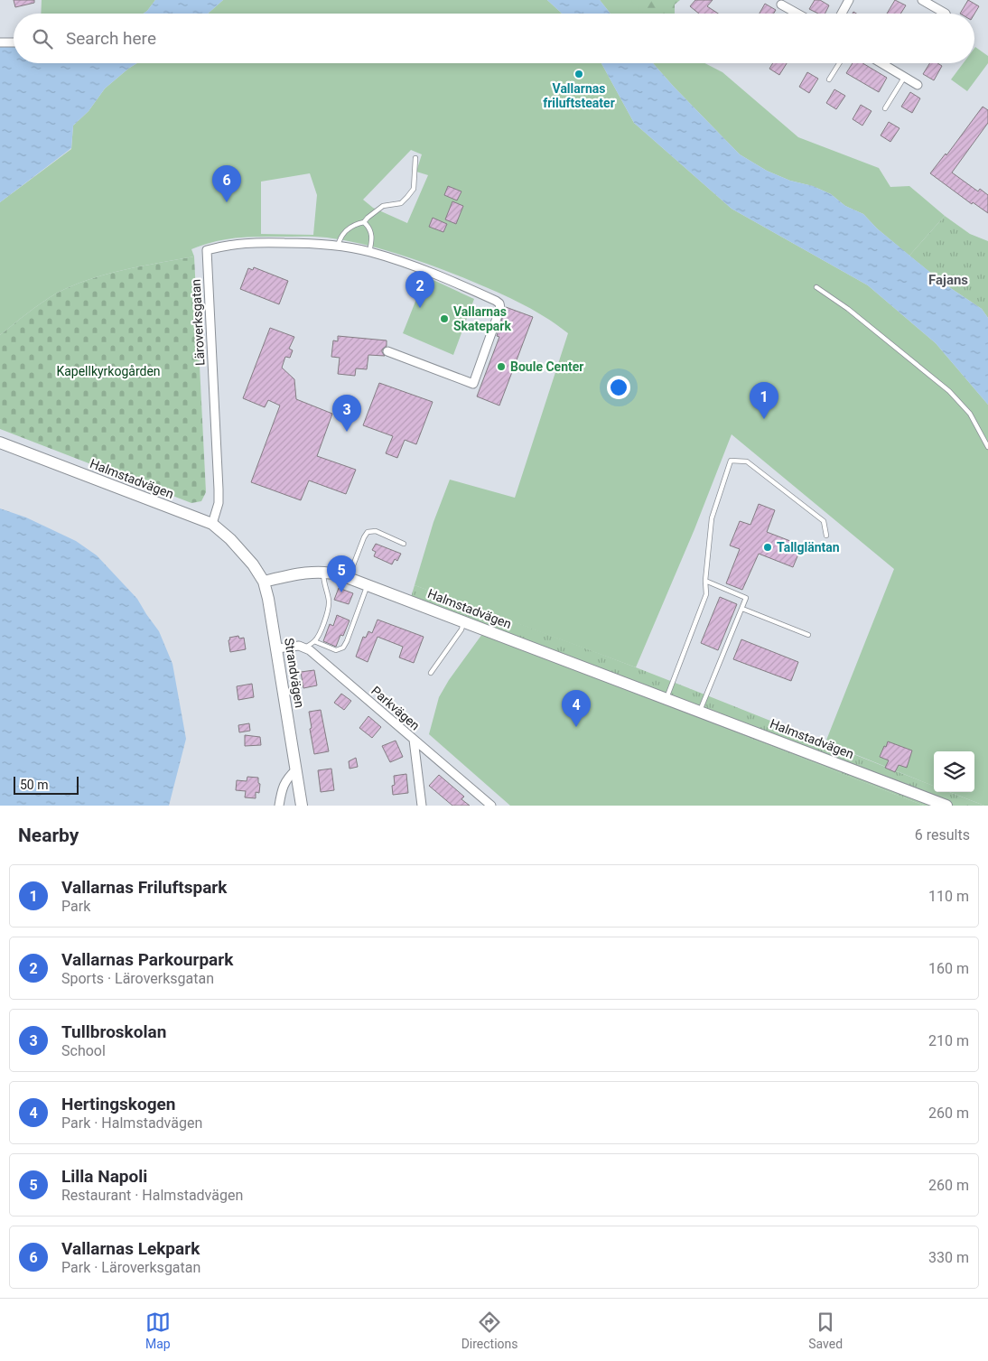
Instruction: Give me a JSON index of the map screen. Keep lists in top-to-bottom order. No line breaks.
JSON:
{"streets":{"main road":["Halmstadvägen","Strandvägen"],"street":["Läroverksgatan","Parkvägen"]},"crossings":[["Läroverksgatan","Halmstadvägen"],["Halmstadvägen","Strandvägen"]],"districts":["Fajans"],"parks":["Kapellkyrkogården"],"places":["Vallarnas friluftsteater","Vallarnas Skatepark","Boule Center","Tallgläntan"],"scale_bar":"50 m","page":{"search":"Search here","pins":["6","2","1","3","5","4"],"scale":"50 m","heading":["Nearby","6 results"],"list":[{"mark":"1","name":"Vallarnas Friluftspark","note":"Park","value":"110 m"},{"mark":"2","name":"Vallarnas Parkourpark","note":"Sports · Läroverksgatan","value":"160 m"},{"mark":"3","name":"Tullbroskolan","note":"School","value":"210 m"},{"mark":"4","name":"Hertingskogen","note":"Park · Halmstadvägen","value":"260 m"},{"mark":"5","name":"Lilla Napoli","note":"Restaurant · Halmstadvägen","value":"260 m"},{"mark":"6","name":"Vallarnas Lekpark","note":"Park · Läroverksgatan","value":"330 m"}],"nav":["Map","Directions","Saved"]}}
